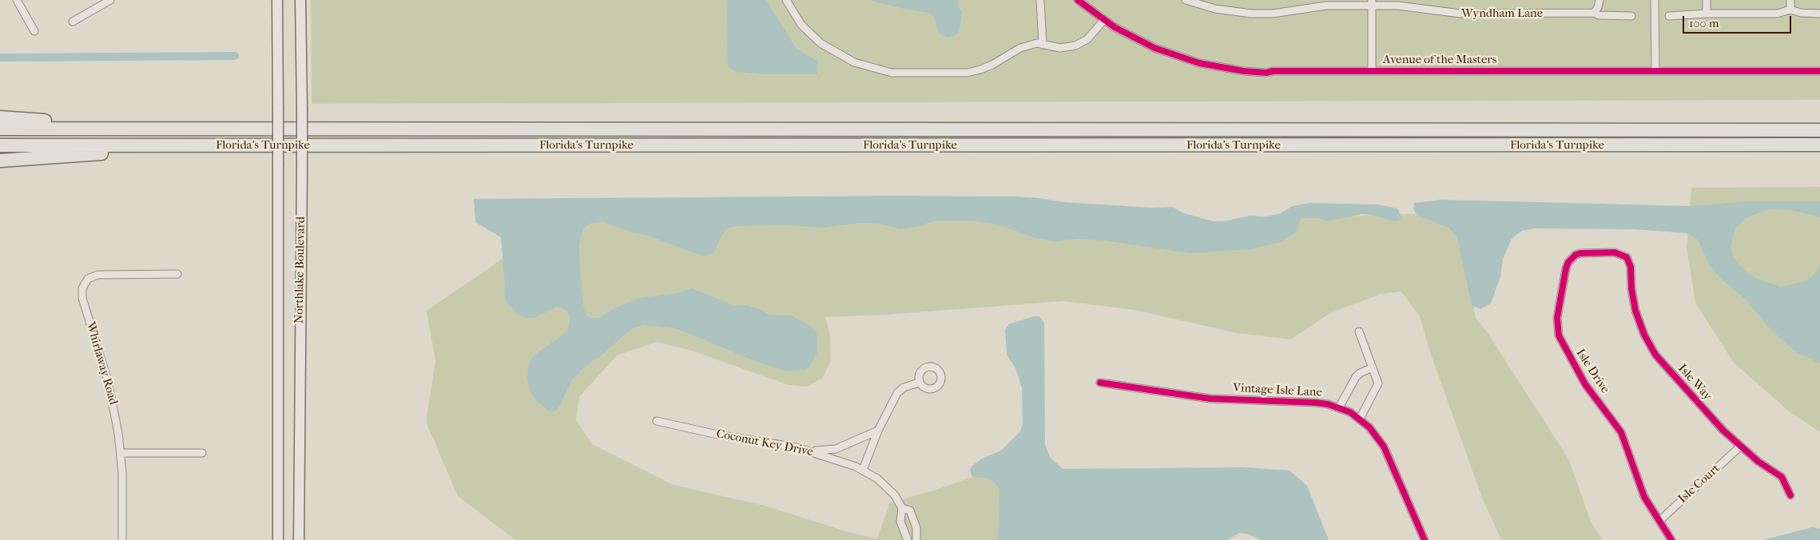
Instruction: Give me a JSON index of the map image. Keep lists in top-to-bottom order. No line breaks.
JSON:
{"streets":{"highway":["Florida's Turnpike"],"main road":["Northlake Boulevard"],"street":["Wyndham Lane","Avenue of the Masters","Whirlaway Road","Isle Drive","Isle Way","Vintage Isle Lane","Coconut Key Drive","Isle Court"]},"crossings":[["Isle Drive","Isle Way"],["Isle Drive","Isle Court"],["Isle Way","Isle Court"]],"scale_bar":"100 m"}
